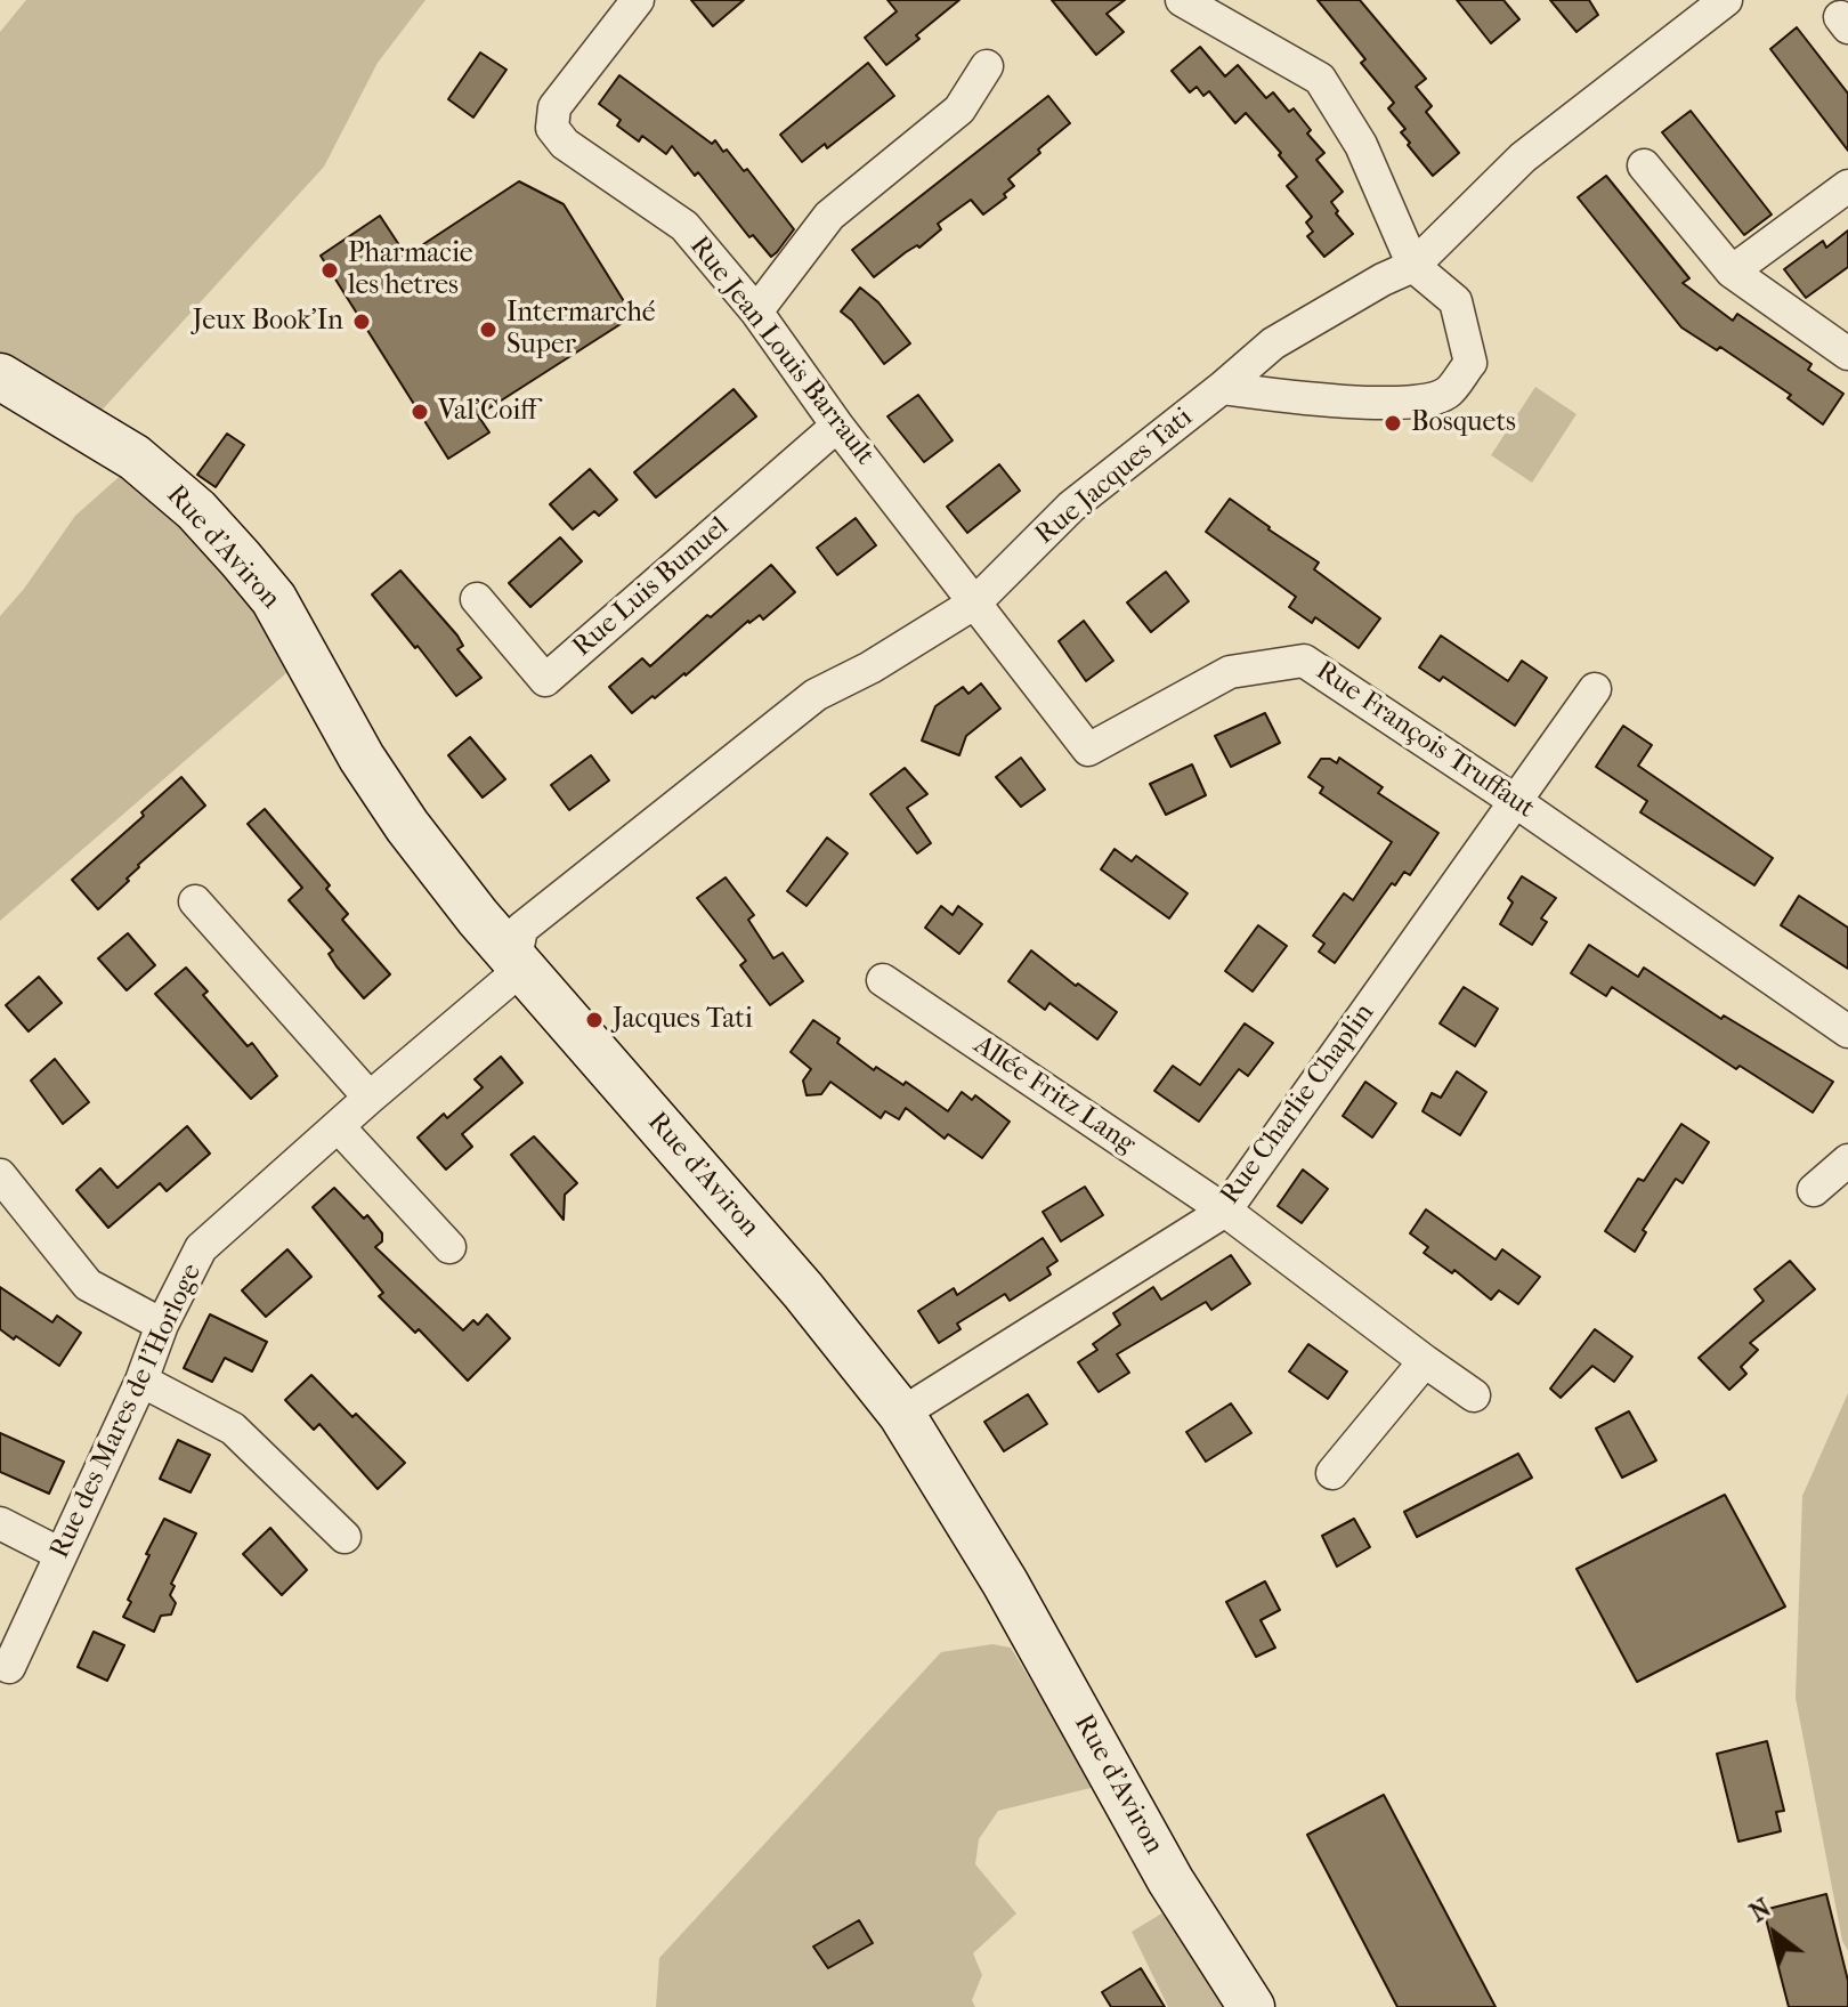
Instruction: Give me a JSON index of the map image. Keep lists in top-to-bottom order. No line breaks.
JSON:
{"streets":{"street":["Rue Jean Louis Barrault","Rue Jacques Tati","Rue d'Aviron","Rue Luis Bunuel","Rue François Truffaut","Allée Fritz Lang","Rue Charlie Chaplin","Rue des Mares de l'Horloge"]},"crossings":[["Rue Jean Louis Barrault","Rue Jacques Tati"],["Rue Jean Louis Barrault","Rue Luis Bunuel"],["Rue Jean Louis Barrault","Rue François Truffaut"],["Rue Jacques Tati","Rue d'Aviron"],["Rue Jacques Tati","Rue François Truffaut"],["Rue Jacques Tati","Rue des Mares de l'Horloge"],["Rue d'Aviron","Rue Charlie Chaplin"],["Rue d'Aviron","Rue des Mares de l'Horloge"],["Rue François Truffaut","Rue Charlie Chaplin"],["Allée Fritz Lang","Rue Charlie Chaplin"]],"places":["Pharmacie les hetres","Jeux Book'In","Intermarché Super","Val'Coiff","Bosquets","Jacques Tati"],"north":"top left"}
